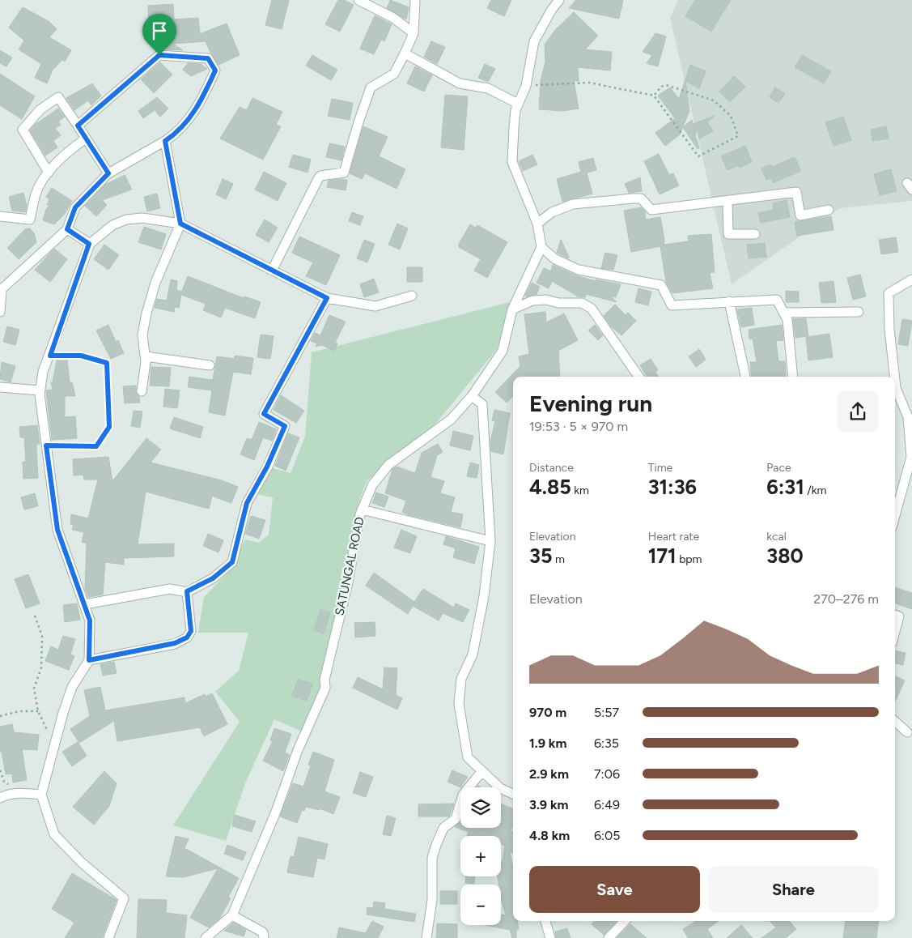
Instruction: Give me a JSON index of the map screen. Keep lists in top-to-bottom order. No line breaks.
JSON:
{"streets":{"street":["SATUNGAL ROAD"]},"page":{"heading":["Evening run","19:53 · 5 × 970 m"],"stats":[["Distance","4.85 km"],["Time","31:36"],["Pace","6:31 /km"],["Elevation","35 m"],["Heart rate","171 bpm"],["kcal","380"]],"chart":["Elevation","270–276 m"],"list":[{"name":"970 m","note":"5:57"},{"name":"1.9 km","note":"6:35"},{"name":"2.9 km","note":"7:06"},{"name":"3.9 km","note":"6:49"},{"name":"4.8 km","note":"6:05"}],"map_buttons":["+","−"],"buttons":["Save","Share"]}}
